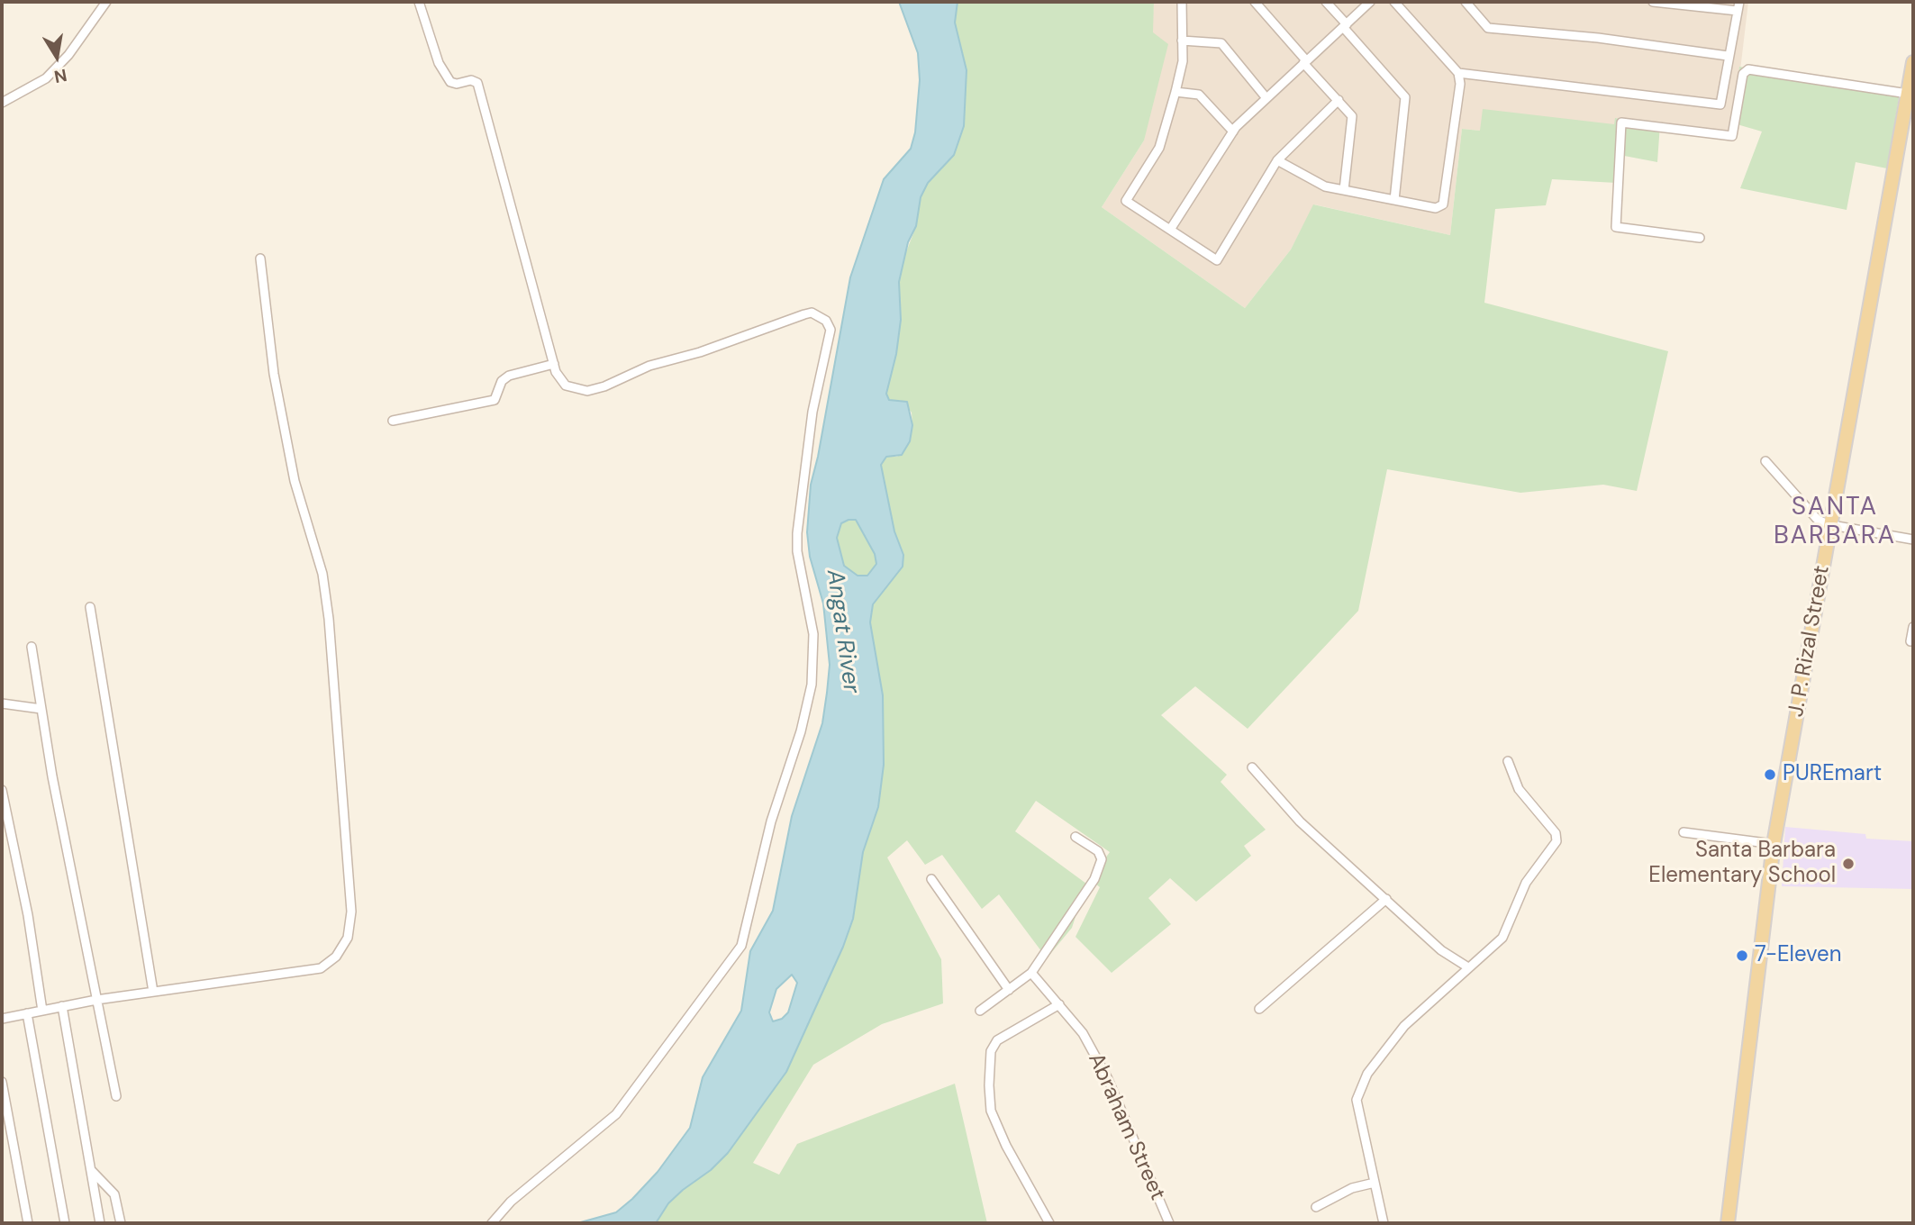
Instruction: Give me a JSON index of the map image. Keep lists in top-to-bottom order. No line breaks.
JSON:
{"streets":{"main road":["J. P. Rizal Street"],"street":["Abraham Street"]},"districts":["SANTA BARBARA"],"water":["Angat River"],"places":["PUREmart","Santa Barbara Elementary School","7-Eleven"],"north":"bottom"}
